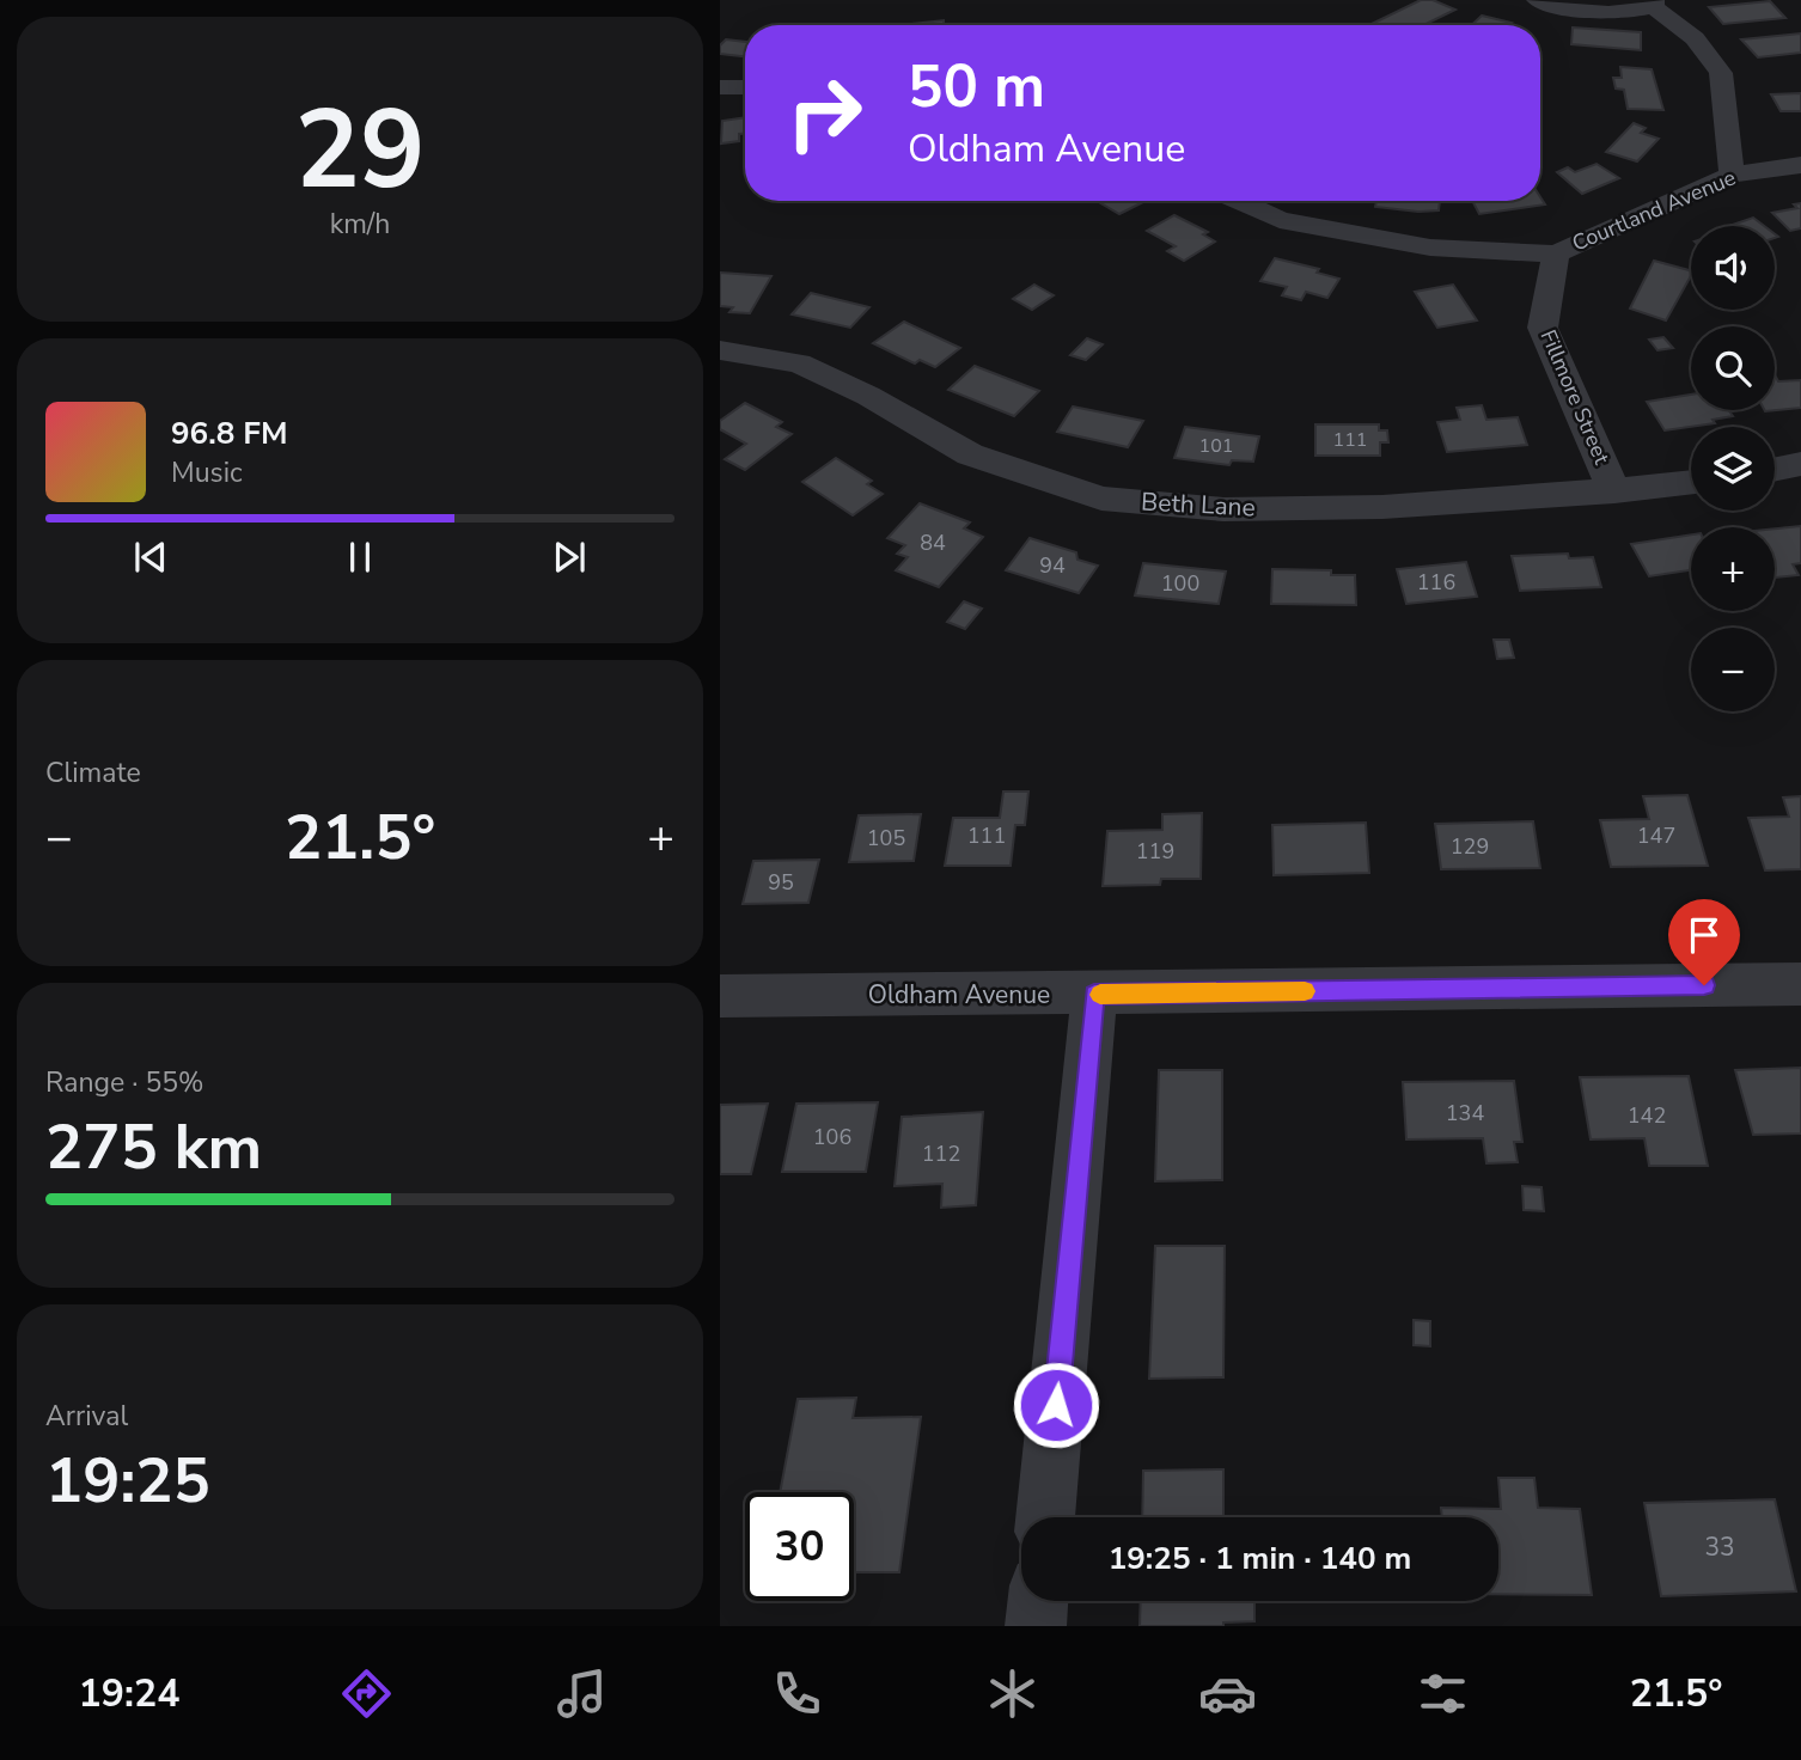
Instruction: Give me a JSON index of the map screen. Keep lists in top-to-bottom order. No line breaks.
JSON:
{"streets":{"street":["Courtland Avenue","Fillmore Street","Beth Lane","Oldham Avenue"]},"crossings":[["Courtland Avenue","Fillmore Street"],["Fillmore Street","Beth Lane"]],"house_numbers":["111","101","84","94","116","100","111","147","105","129","119","95","134","142","106","112","33"],"page":{"tile":[["29","km/h"],"Climate",["Range · 55%","275 km"],["Arrival","19:25"]],"turn":["50 m","Oldham Avenue"],"map_buttons":["+","−"],"song":["96.8 FM","Music"],"heat":["−","21.5°","+"],"limit":"30","trip":"19:25 · 1 min · 140 m","tabs":["19:24","21.5°"]}}
